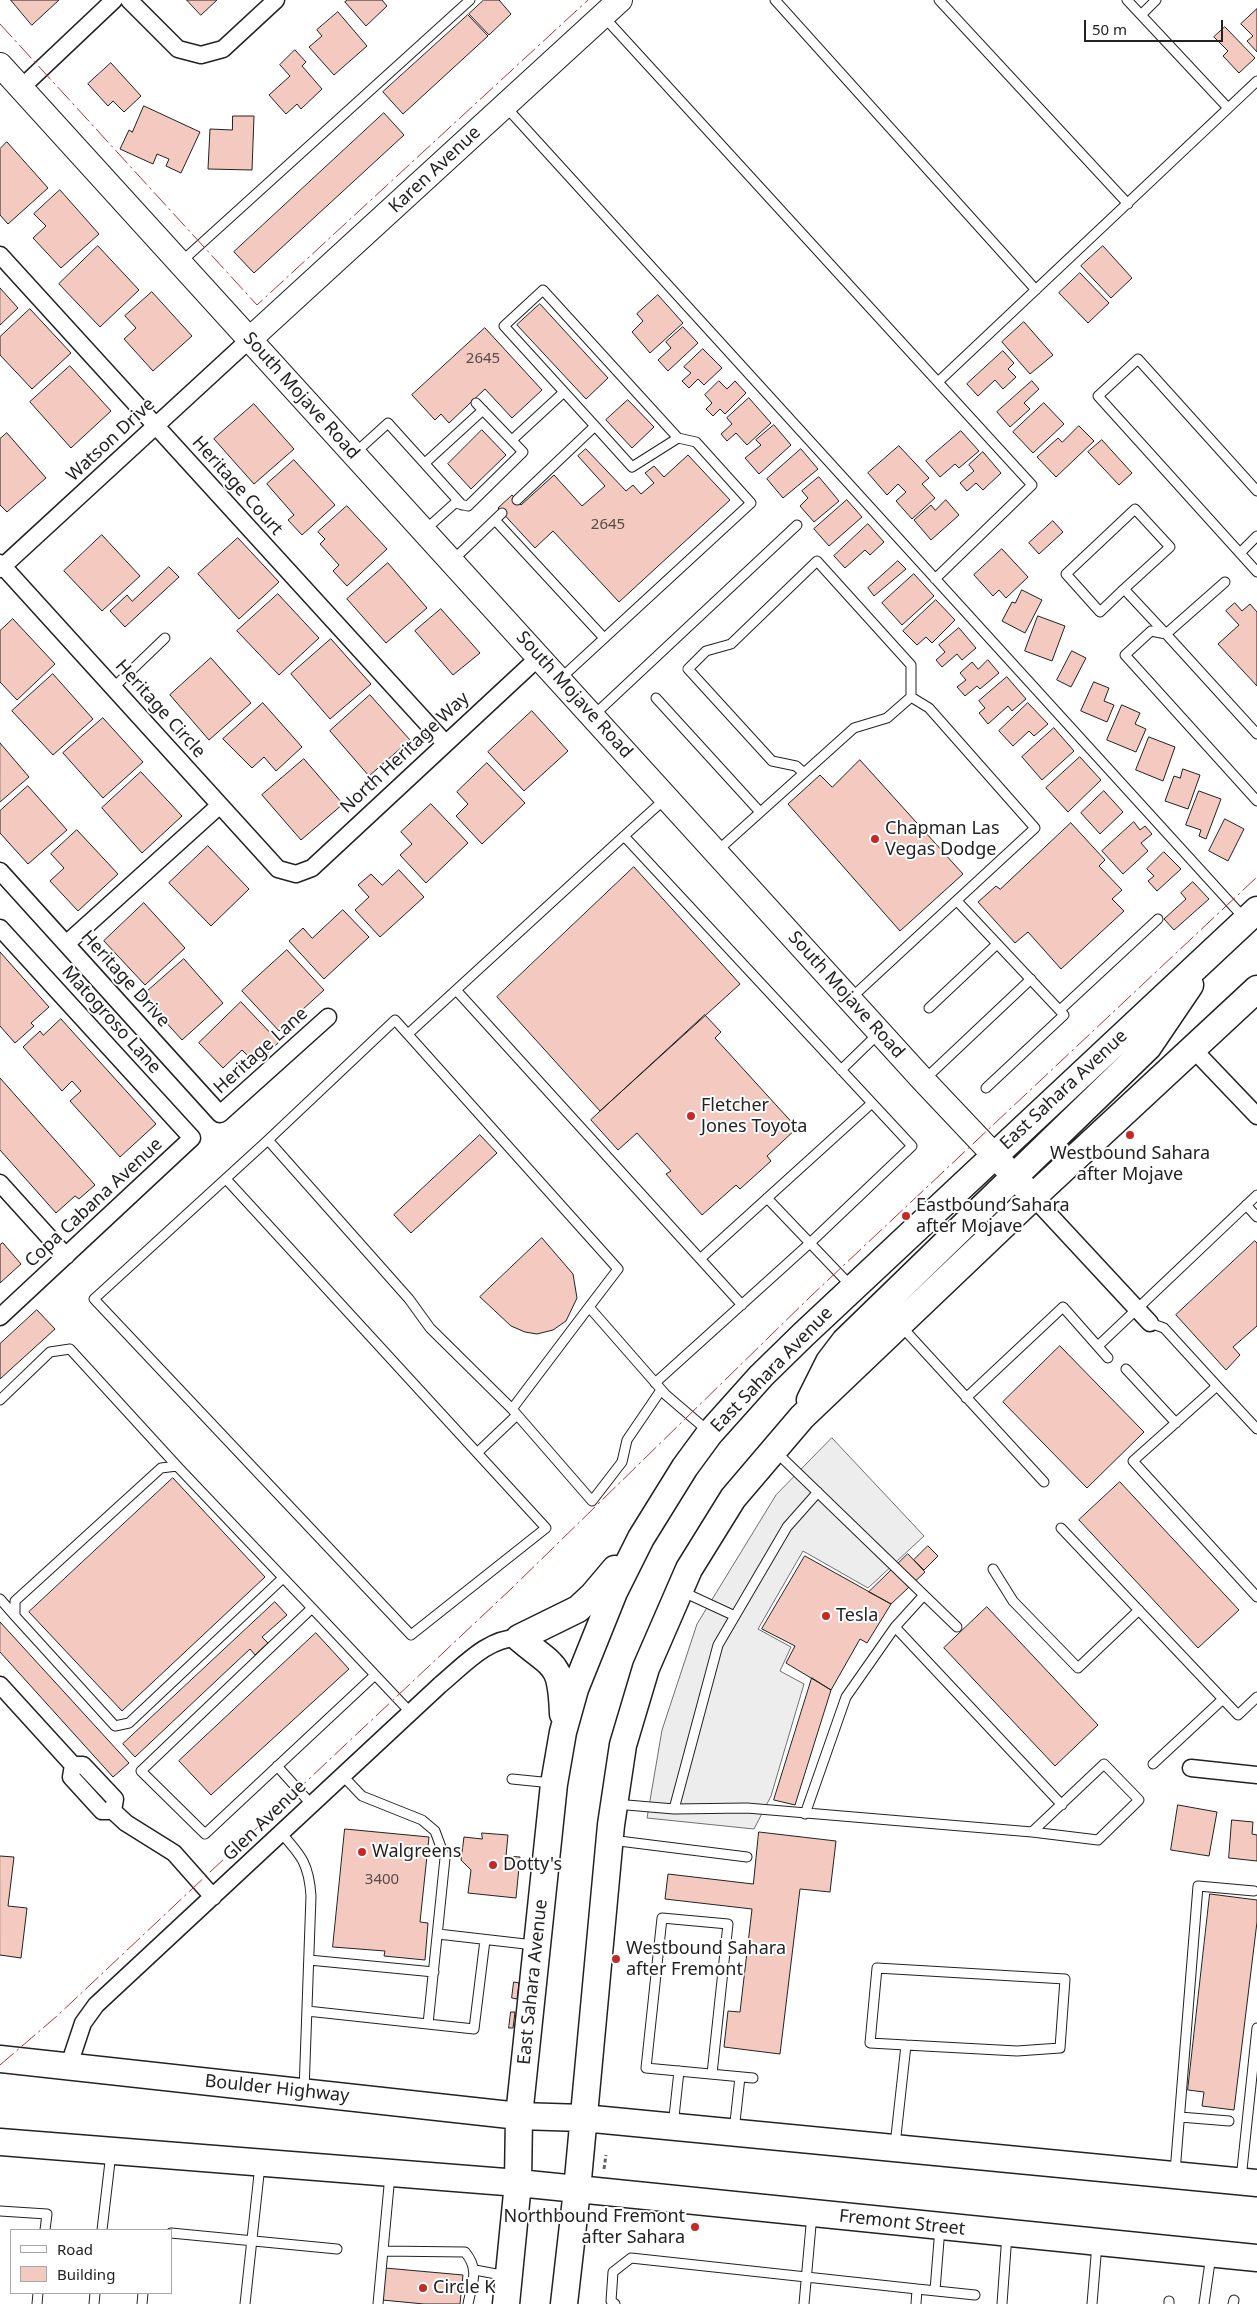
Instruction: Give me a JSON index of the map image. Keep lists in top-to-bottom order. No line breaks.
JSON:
{"streets":{"main road":["East Sahara Avenue","Boulder Highway","Fremont Street"],"street":["Karen Avenue","South Mojave Road","Watson Drive","Heritage Court","Heritage Circle","North Heritage Way","Heritage Drive","Matogroso Lane","Heritage Lane","Copa Cabana Avenue","Glen Avenue"]},"crossings":[["Karen Avenue","South Mojave Road"],["Karen Avenue","Watson Drive"],["South Mojave Road","Watson Drive"],["South Mojave Road","North Heritage Way"],["South Mojave Road","East Sahara Avenue"],["Watson Drive","Heritage Court"],["Watson Drive","Heritage Circle"],["Heritage Court","North Heritage Way"],["Heritage Circle","North Heritage Way"],["Heritage Drive","Heritage Lane"],["Matogroso Lane","Copa Cabana Avenue"],["East Sahara Avenue","Boulder Highway"],["East Sahara Avenue","Fremont Street"],["Glen Avenue","Boulder Highway"]],"places":["Chapman Las Vegas Dodge","Fletcher Jones Toyota","Westbound Sahara after Mojave","Eastbound Sahara after Mojave","Tesla","Walgreens","Dotty's","Westbound Sahara after Fremont","Northbound Fremont after Sahara","Circle K"],"house_numbers":["2645","2645","3400"],"legend":["Road","Building"],"scale_bar":"50 m"}
